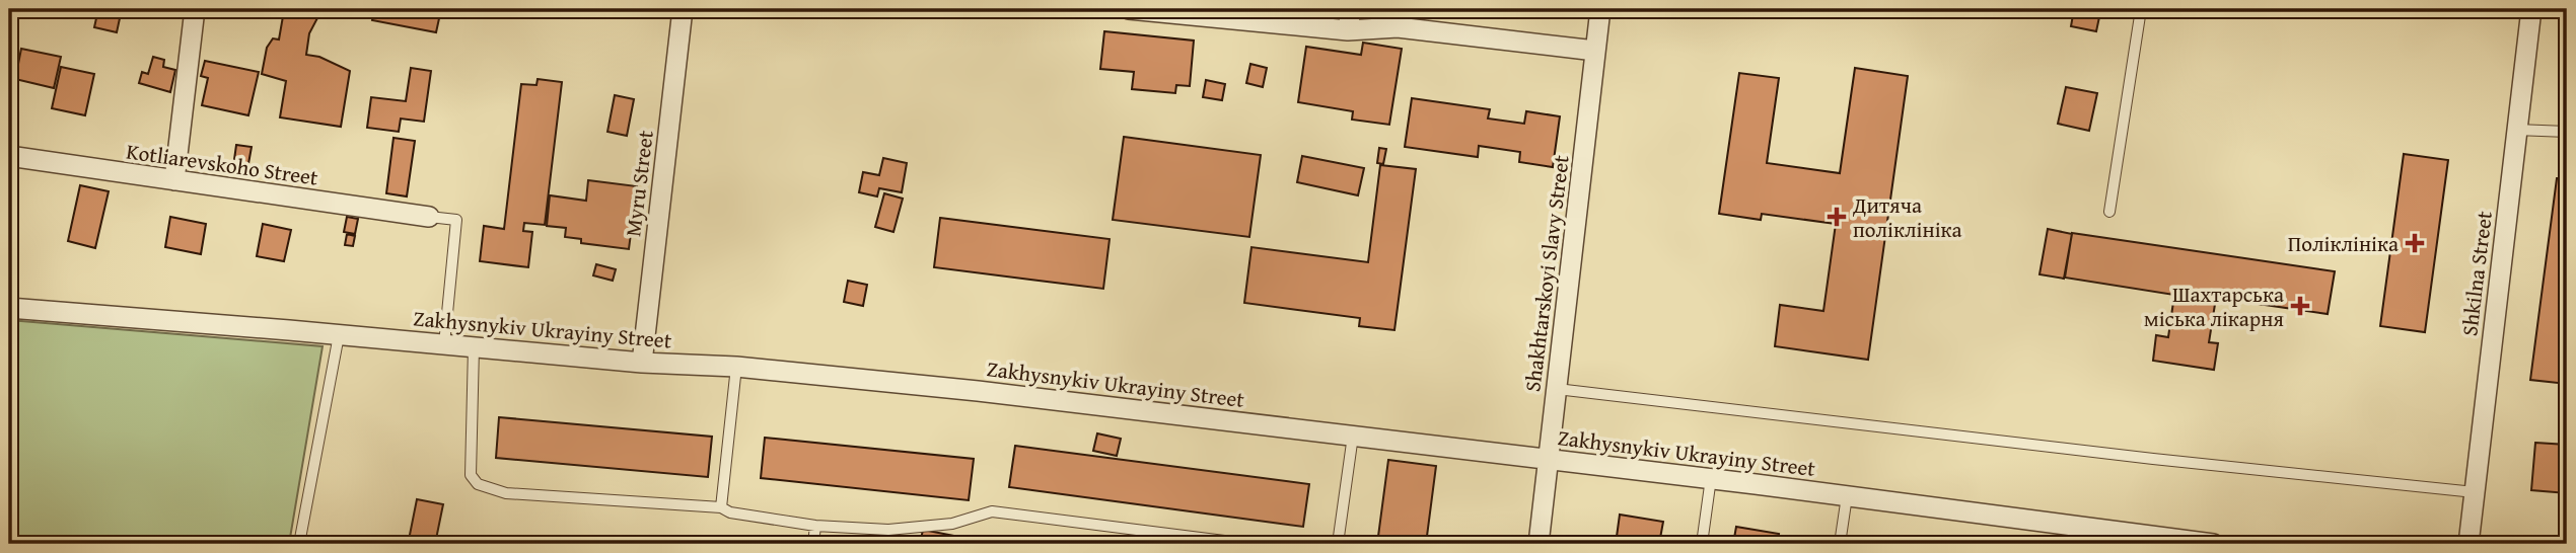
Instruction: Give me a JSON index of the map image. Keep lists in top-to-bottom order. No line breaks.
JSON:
{"streets":{"street":["Kotliarevskoho Street","Myru Street","Shakhtarskoyi Slavy Street","Shkilna Street","Zakhysnykiv Ukrayiny Street"]},"crossings":[["Myru Street","Zakhysnykiv Ukrayiny Street"],["Shakhtarskoyi Slavy Street","Zakhysnykiv Ukrayiny Street"]],"places":{"health":["Дитяча поліклініка","Поліклініка","Шахтарська міська лікарня"]}}
